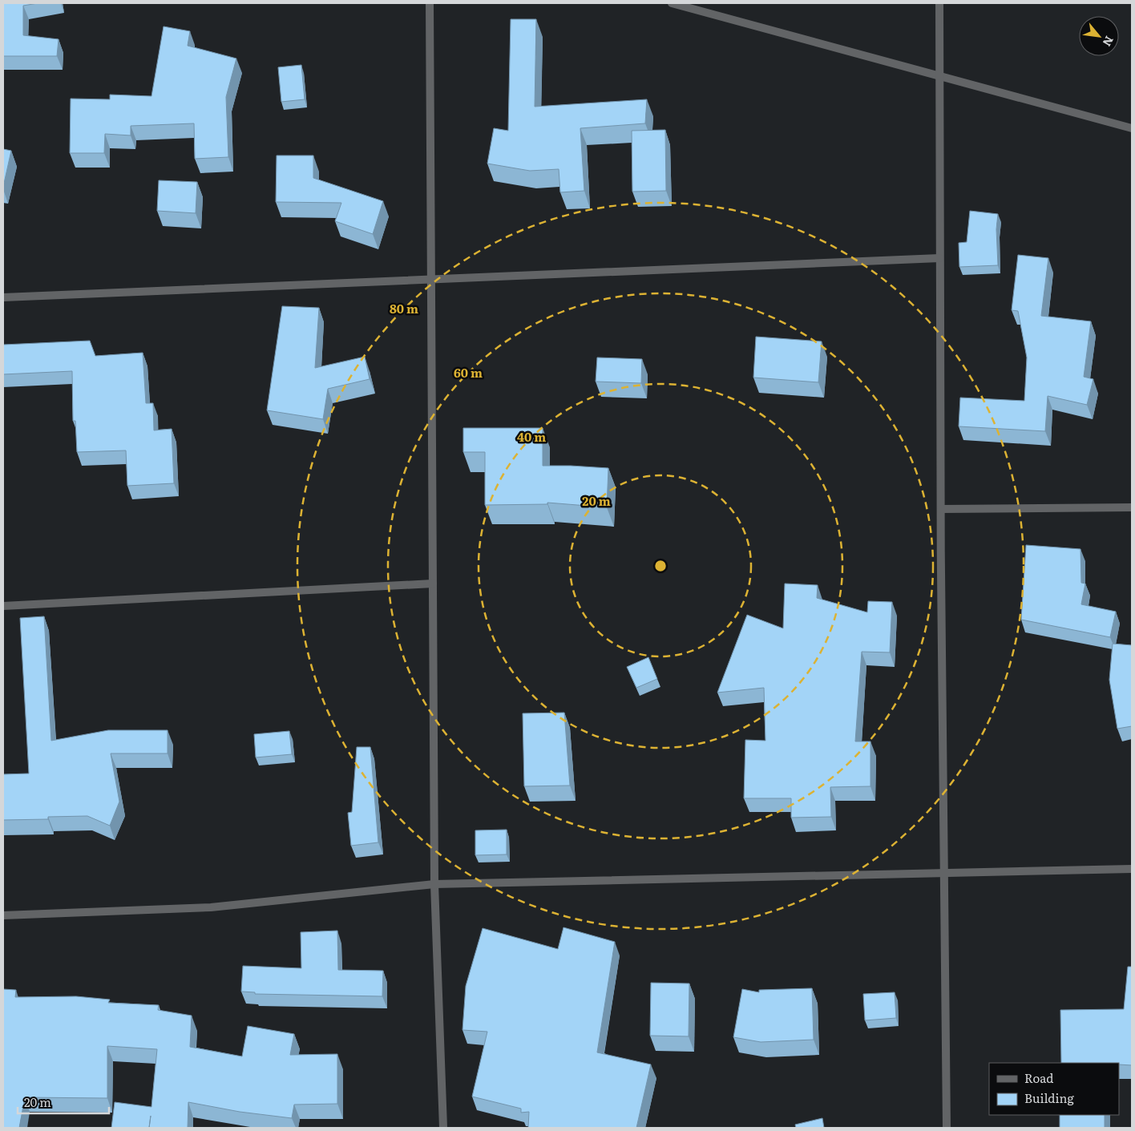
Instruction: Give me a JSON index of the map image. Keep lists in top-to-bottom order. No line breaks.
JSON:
{"legend":["Road","Building"],"scale_bar":"20 m","north":"bottom right","rings":["80 m","60 m","40 m","20 m"]}
